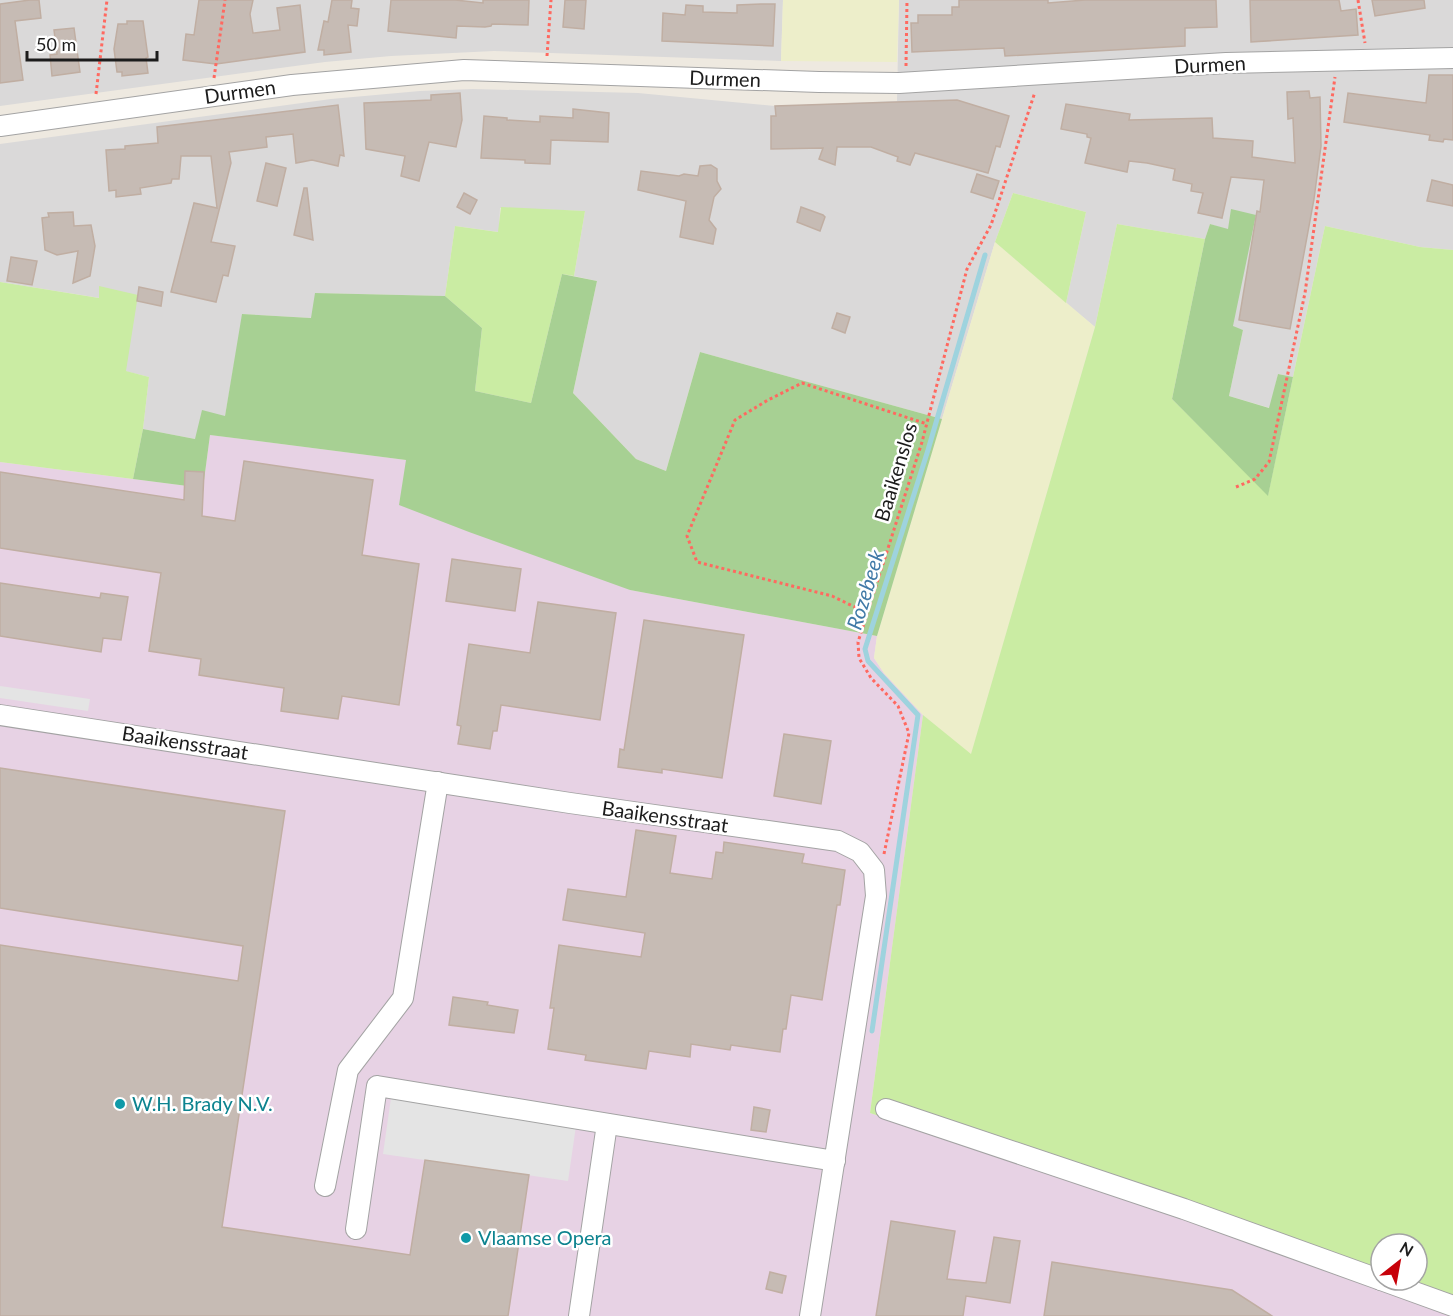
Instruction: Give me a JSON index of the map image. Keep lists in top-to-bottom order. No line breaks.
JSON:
{"streets":{"street":["Durmen","Baaikensstraat"],"path":["Baaikenslos"]},"crossings":[["Durmen","Baaikenslos"],["Baaikenslos","Baaikensstraat"]],"water":["Rozebeek"],"places":["W.H. Brady N.V.","Vlaamse Opera"],"scale_bar":"50 m","north":"top right"}
